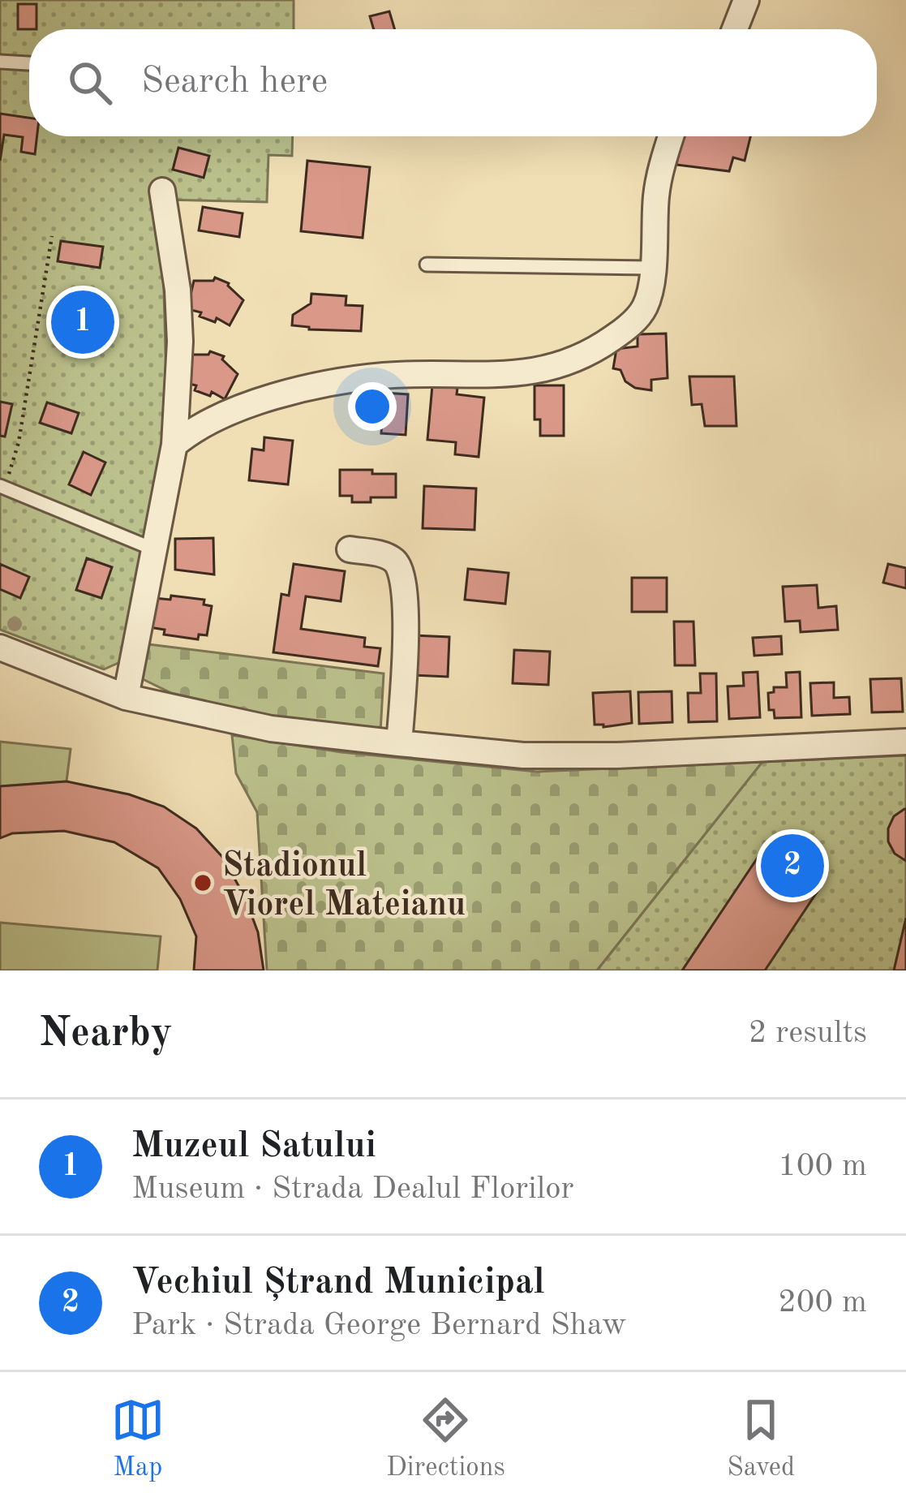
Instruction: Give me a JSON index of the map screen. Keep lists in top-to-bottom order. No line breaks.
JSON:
{"places":["Stadionul Viorel Mateianu"],"page":{"search":"Search here","pins":["1","2"],"heading":["Nearby","2 results"],"list":[{"mark":"1","name":"Muzeul Satului","note":"Museum · Strada Dealul Florilor","value":"100 m"},{"mark":"2","name":"Vechiul Ștrand Municipal","note":"Park · Strada George Bernard Shaw","value":"200 m"}],"nav":["Map","Directions","Saved"]}}
